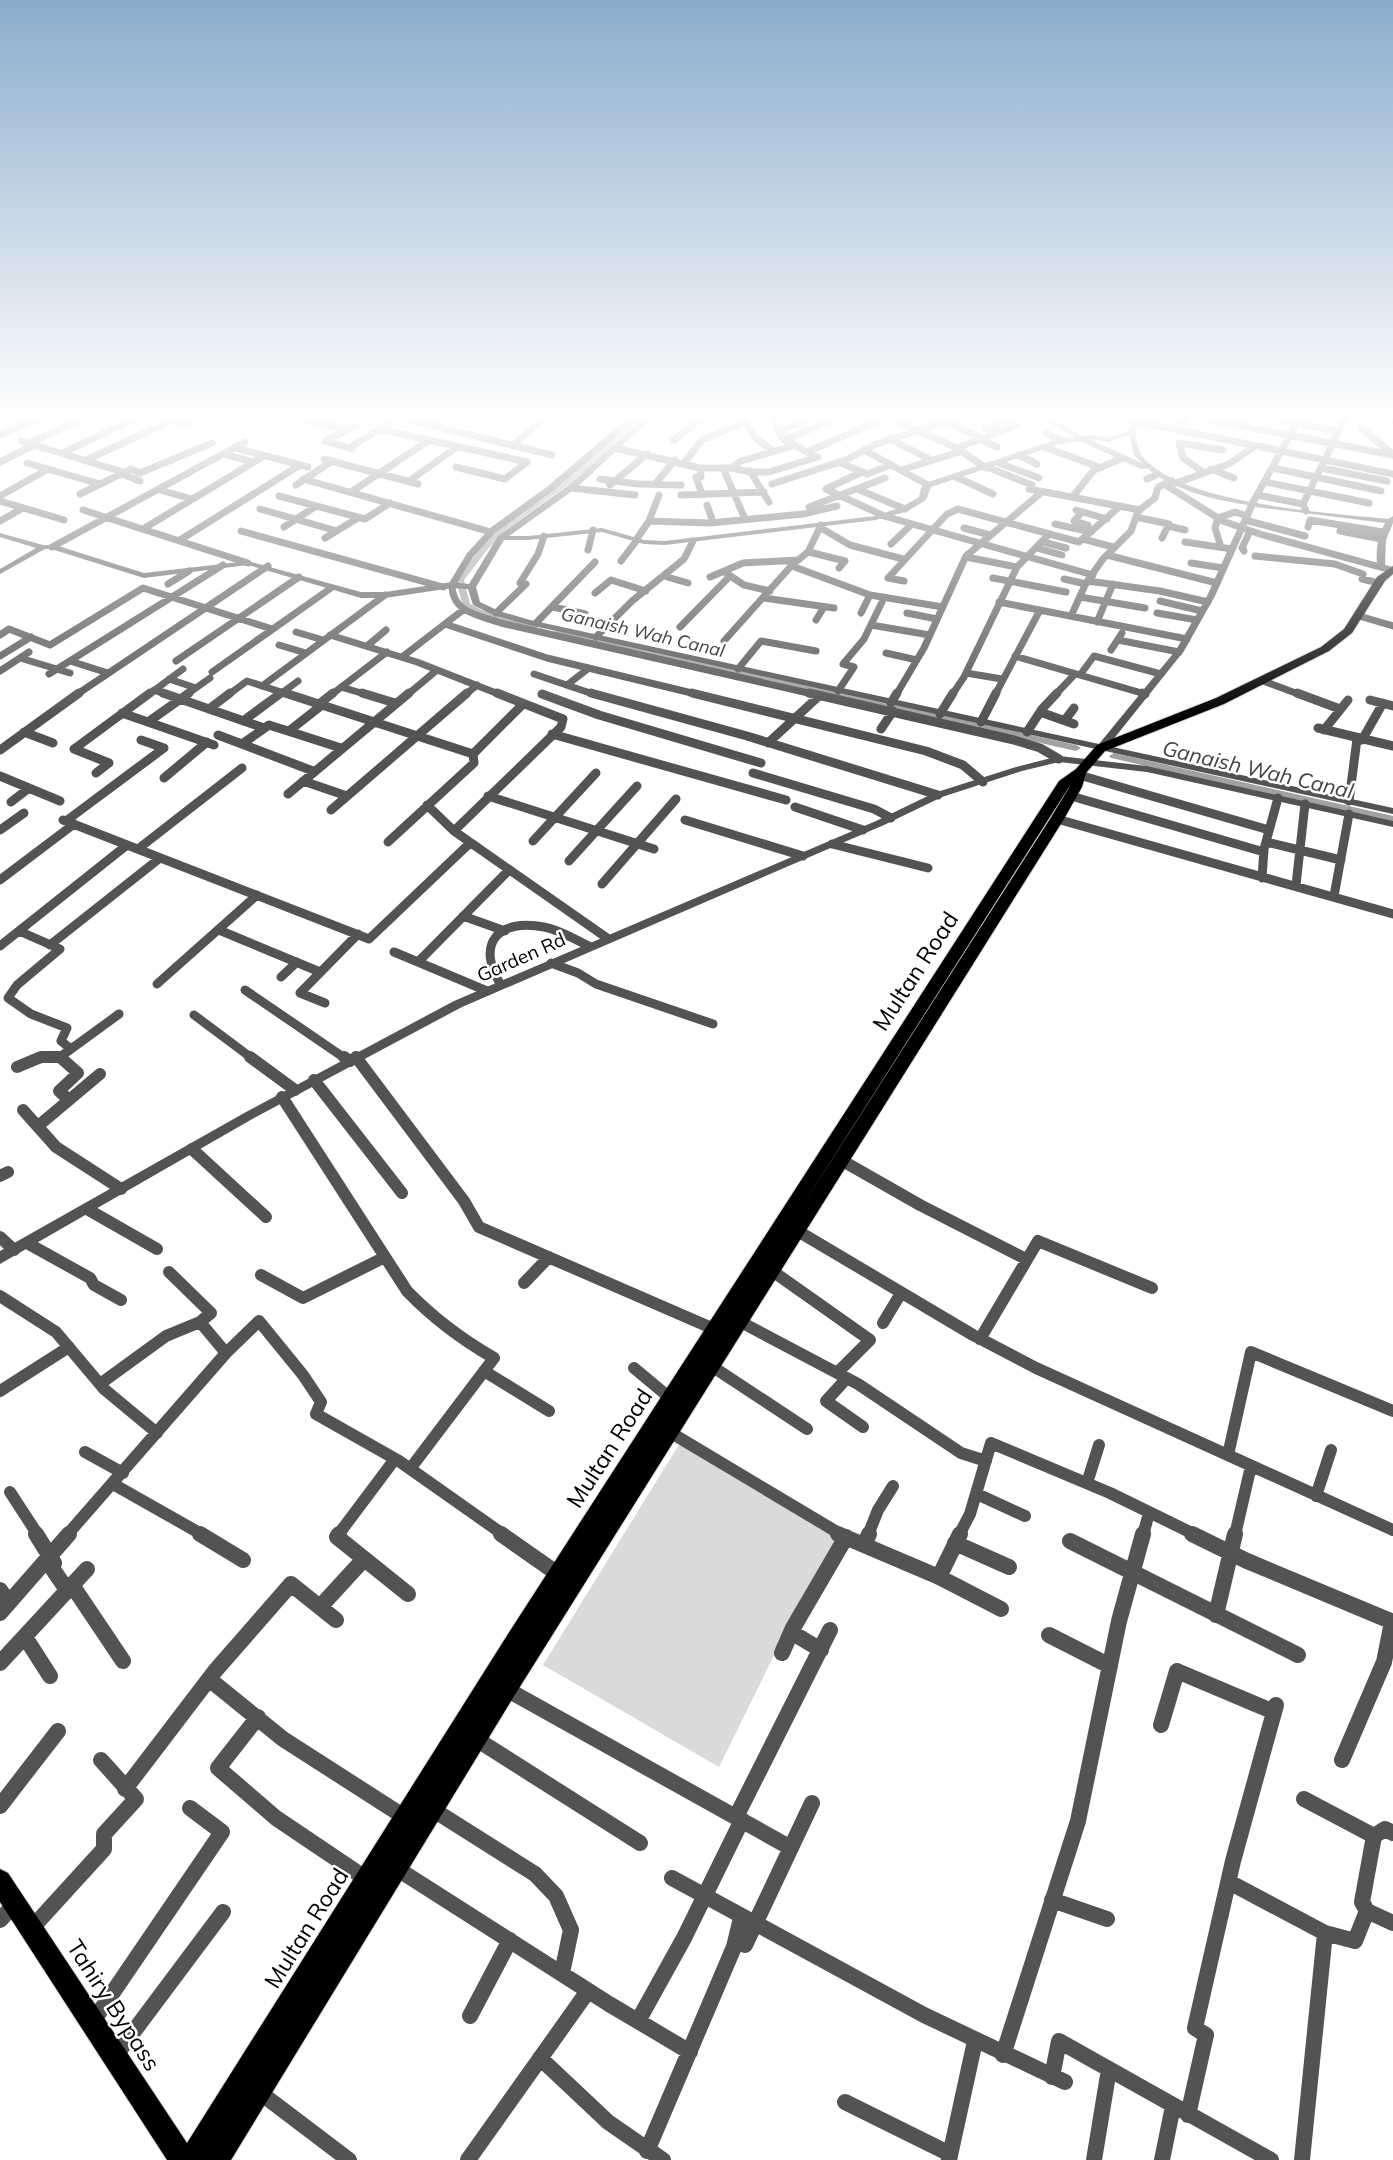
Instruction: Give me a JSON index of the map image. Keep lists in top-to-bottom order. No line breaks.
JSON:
{"streets":{"main road":["Multan Road","Tahiry Bypass"],"street":["Garden Rd"]},"crossings":[["Garden Rd","Multan Road"]],"water":["Ganaish Wah Canal"]}
